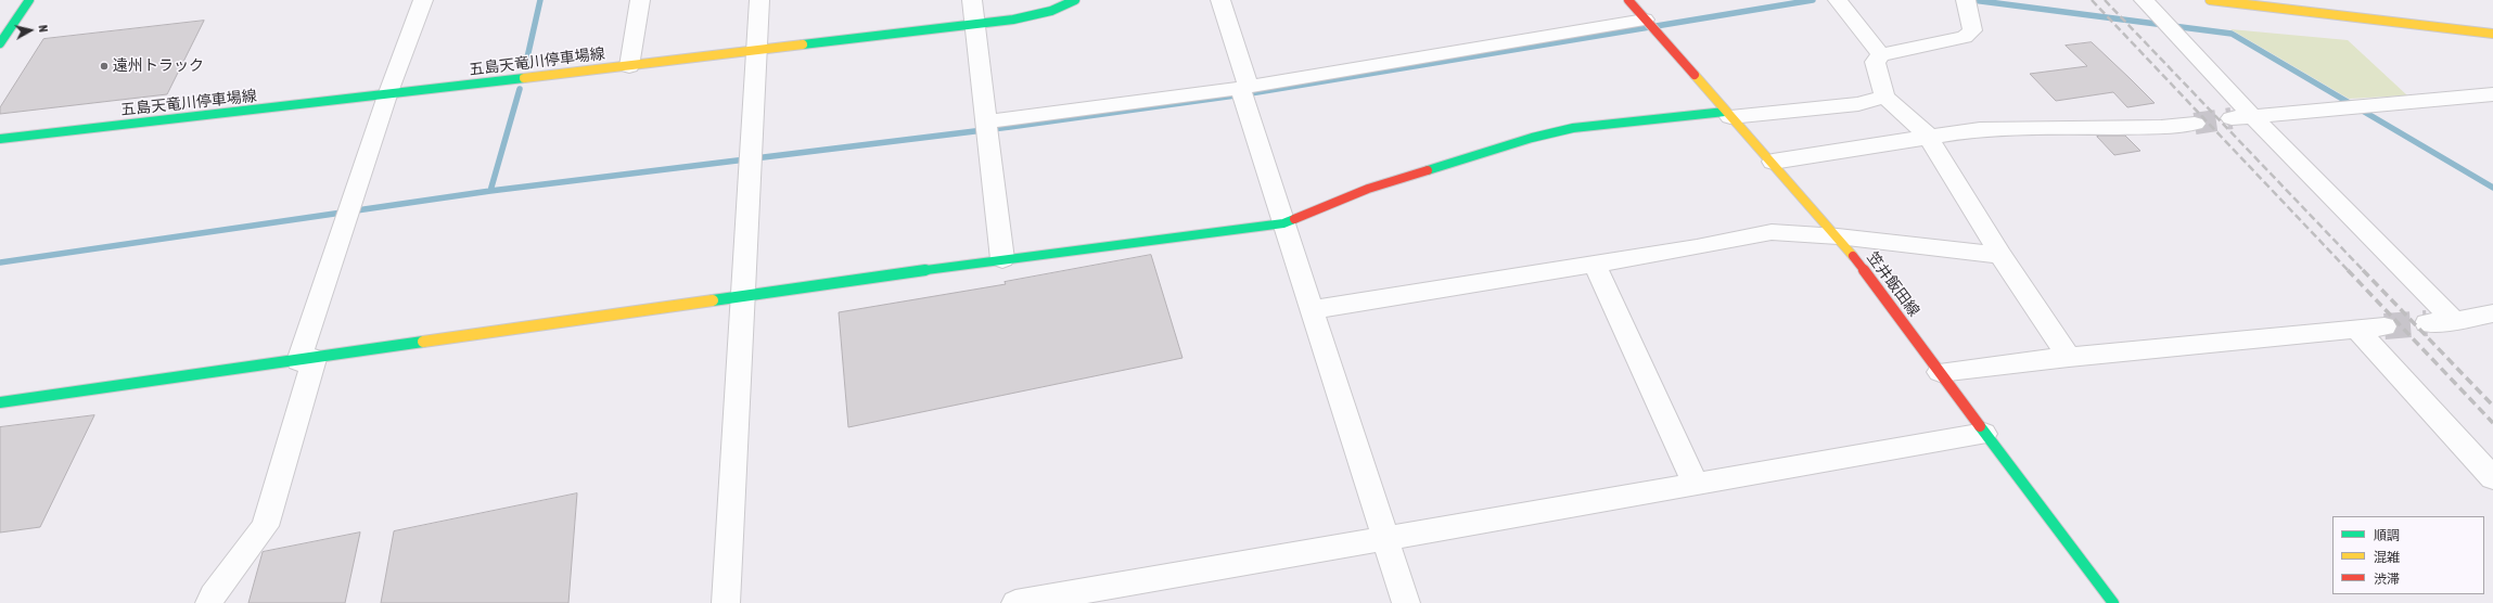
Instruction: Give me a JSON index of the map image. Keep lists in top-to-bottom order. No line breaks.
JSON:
{"streets":{"main road":["五島天竜川停車場線","笠井飯田線"]},"places":["遠州トラック"],"legend":["順調","混雑","渋滞"],"north":"right"}
